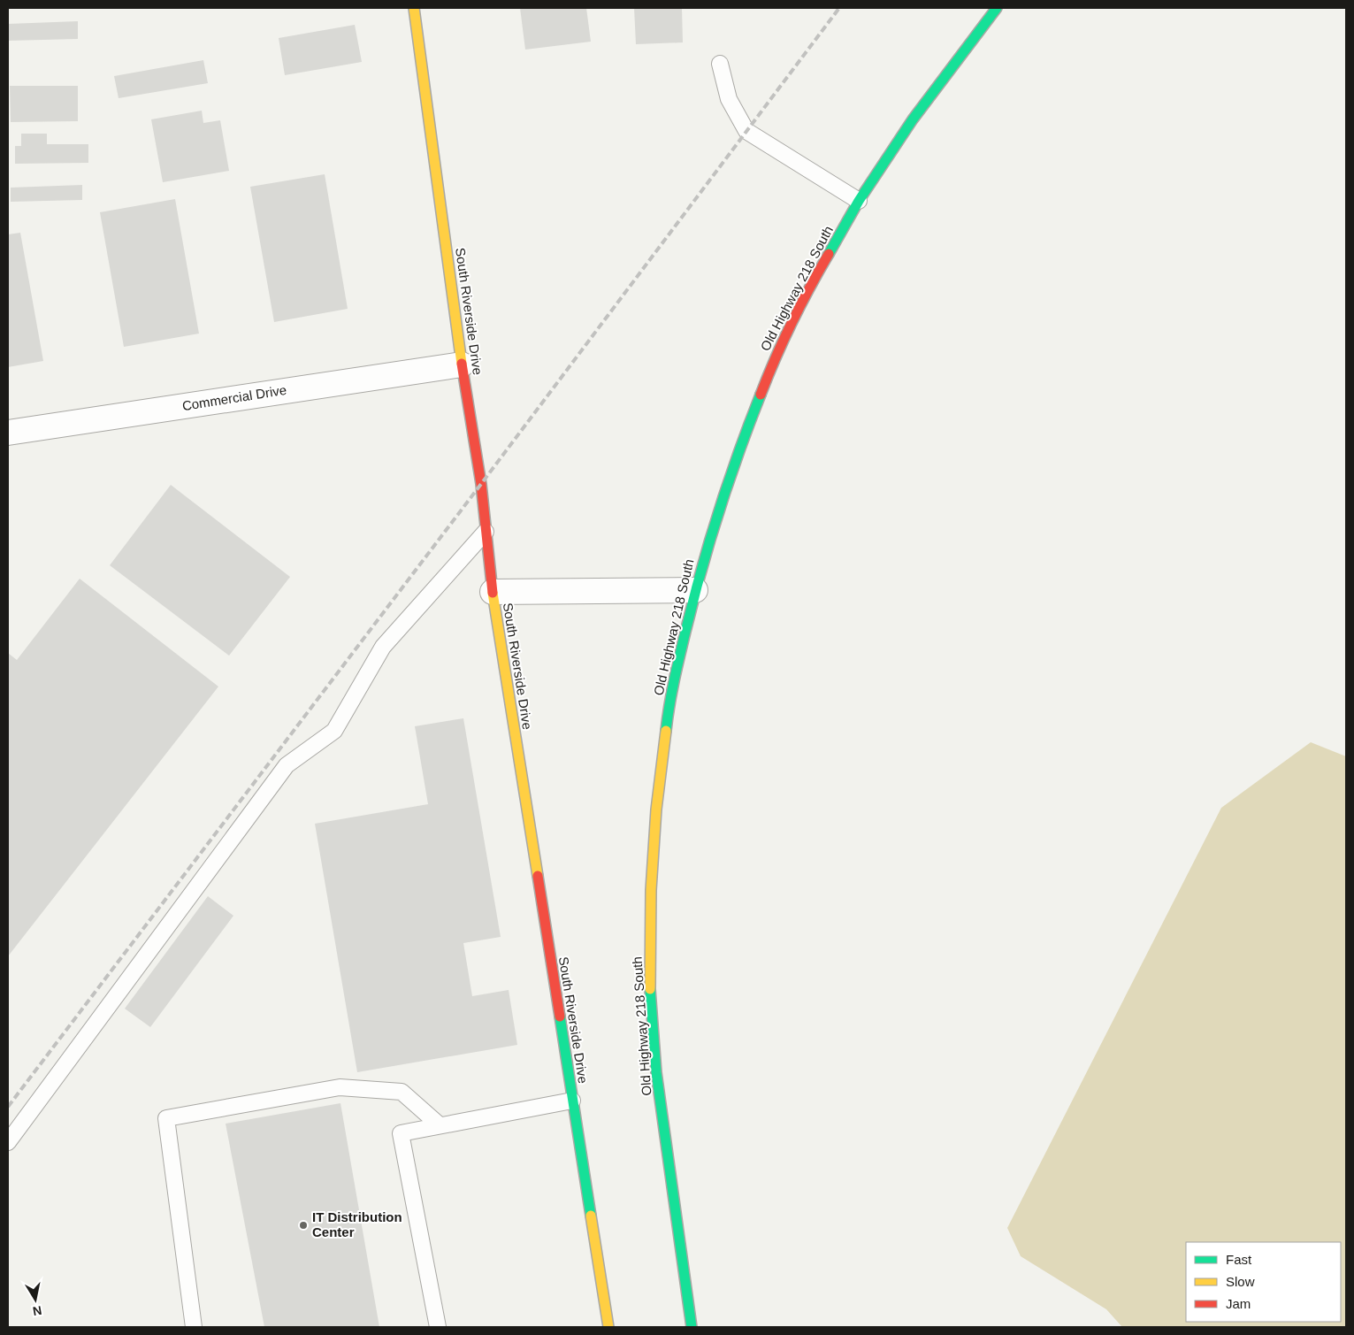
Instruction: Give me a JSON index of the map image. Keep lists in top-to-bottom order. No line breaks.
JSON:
{"streets":{"main road":["Old Highway 218 South","South Riverside Drive"],"street":["Commercial Drive"]},"crossings":[["South Riverside Drive","Commercial Drive"]],"places":["IT Distribution Center"],"legend":["Fast","Slow","Jam"],"north":"bottom"}
